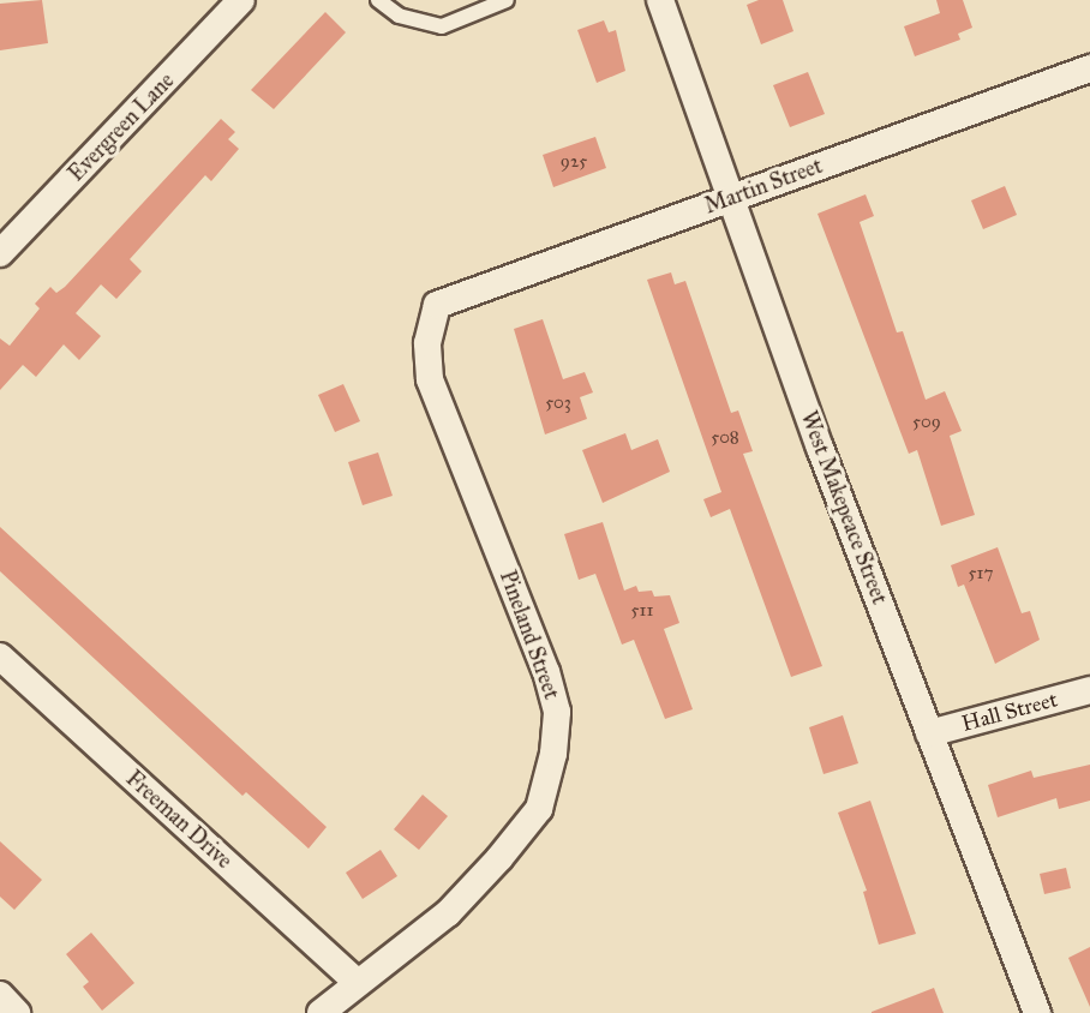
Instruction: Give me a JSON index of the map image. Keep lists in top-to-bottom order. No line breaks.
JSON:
{"streets":{"street":["Evergreen Lane","Martin Street","West Makepeace Street","Pineland Street","Hall Street","Freeman Drive"]},"crossings":[["Martin Street","West Makepeace Street"],["Martin Street","Pineland Street"],["West Makepeace Street","Hall Street"],["Pineland Street","Freeman Drive"]],"house_numbers":["925","503","509","508","517","511"]}
